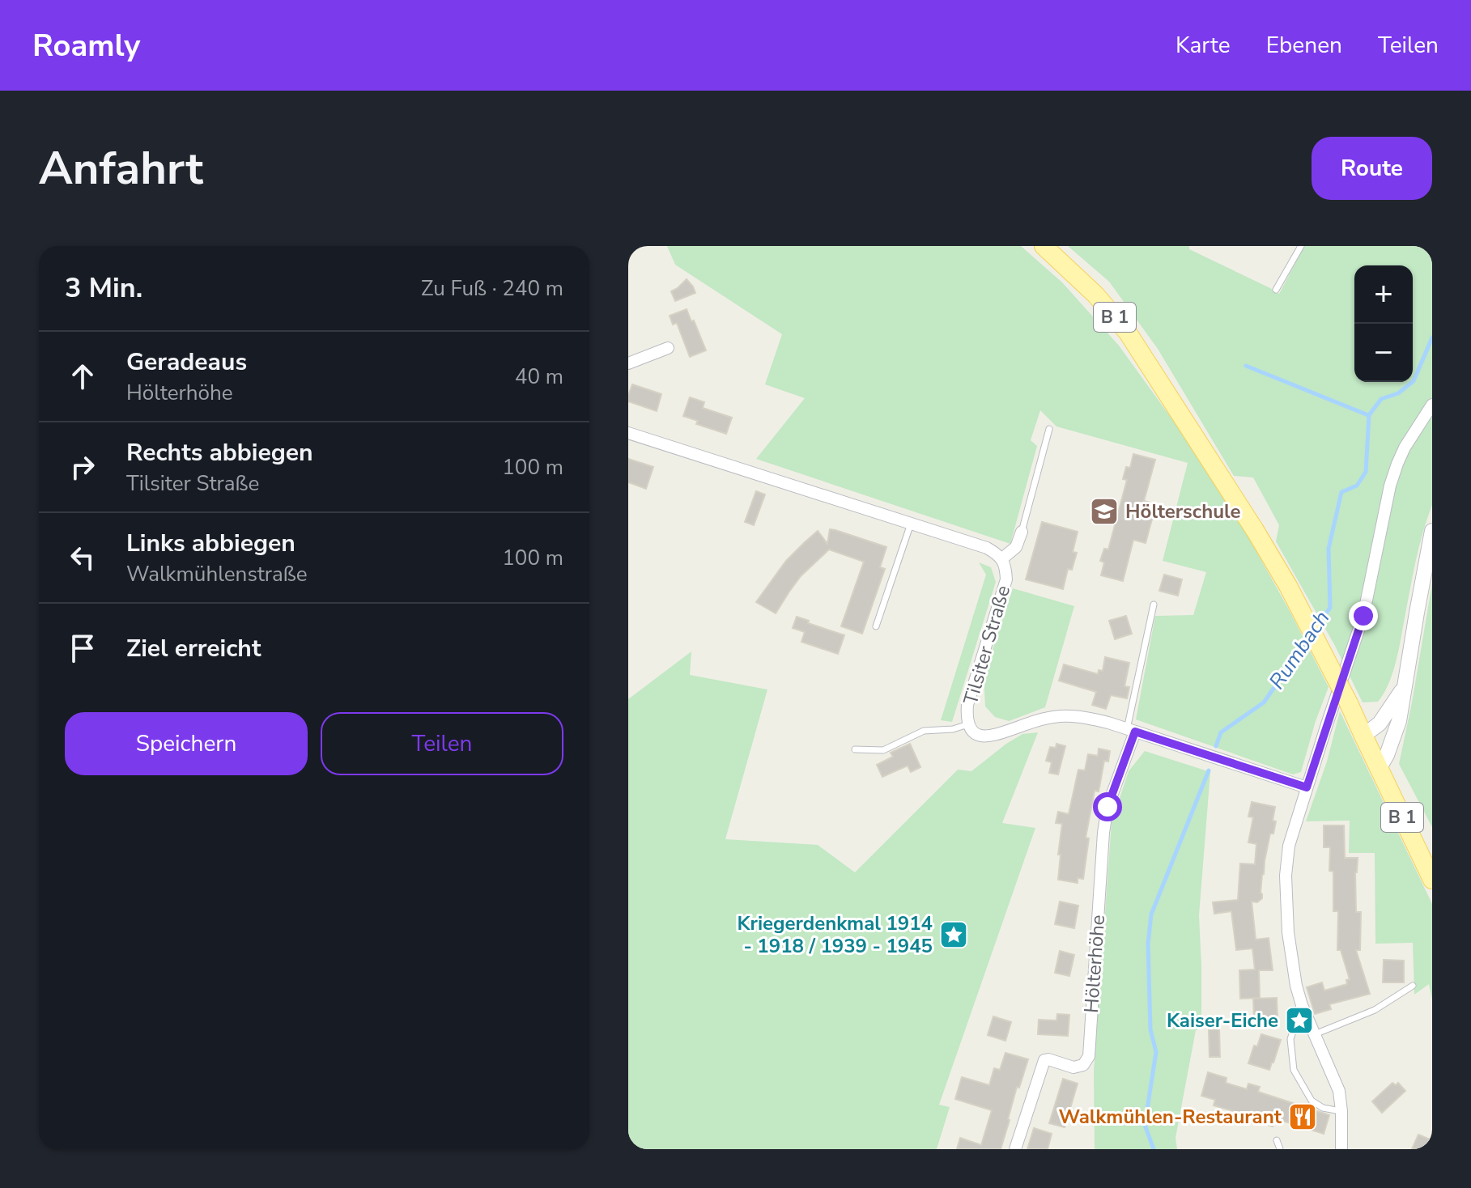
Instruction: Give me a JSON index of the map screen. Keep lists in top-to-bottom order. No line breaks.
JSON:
{"streets":{"main road":["B 1"],"street":["Tilsiter Straße","Hölterhöhe"]},"crossings":[["Tilsiter Straße","Hölterhöhe"]],"water":["Rumbach"],"places":{"school or university":["Hölterschule"],"place":["Kriegerdenkmal 1914 - 1918 / 1939 - 1945","Kaiser-Eiche"],"restaurant":["Walkmühlen-Restaurant"]},"page":{"header":"Roamly","nav":["Karte","Ebenen","Teilen"],"buttons":["Route",["Speichern","Teilen"]],"title":"Anfahrt","heading":["3 Min.","Zu Fuß · 240 m"],"map_buttons":["+","−"],"list":[["Geradeaus","Hölterhöhe","40 m"],["Rechts abbiegen","Tilsiter Straße","100 m"],["Links abbiegen","Walkmühlenstraße","100 m"],"Ziel erreicht"]}}
